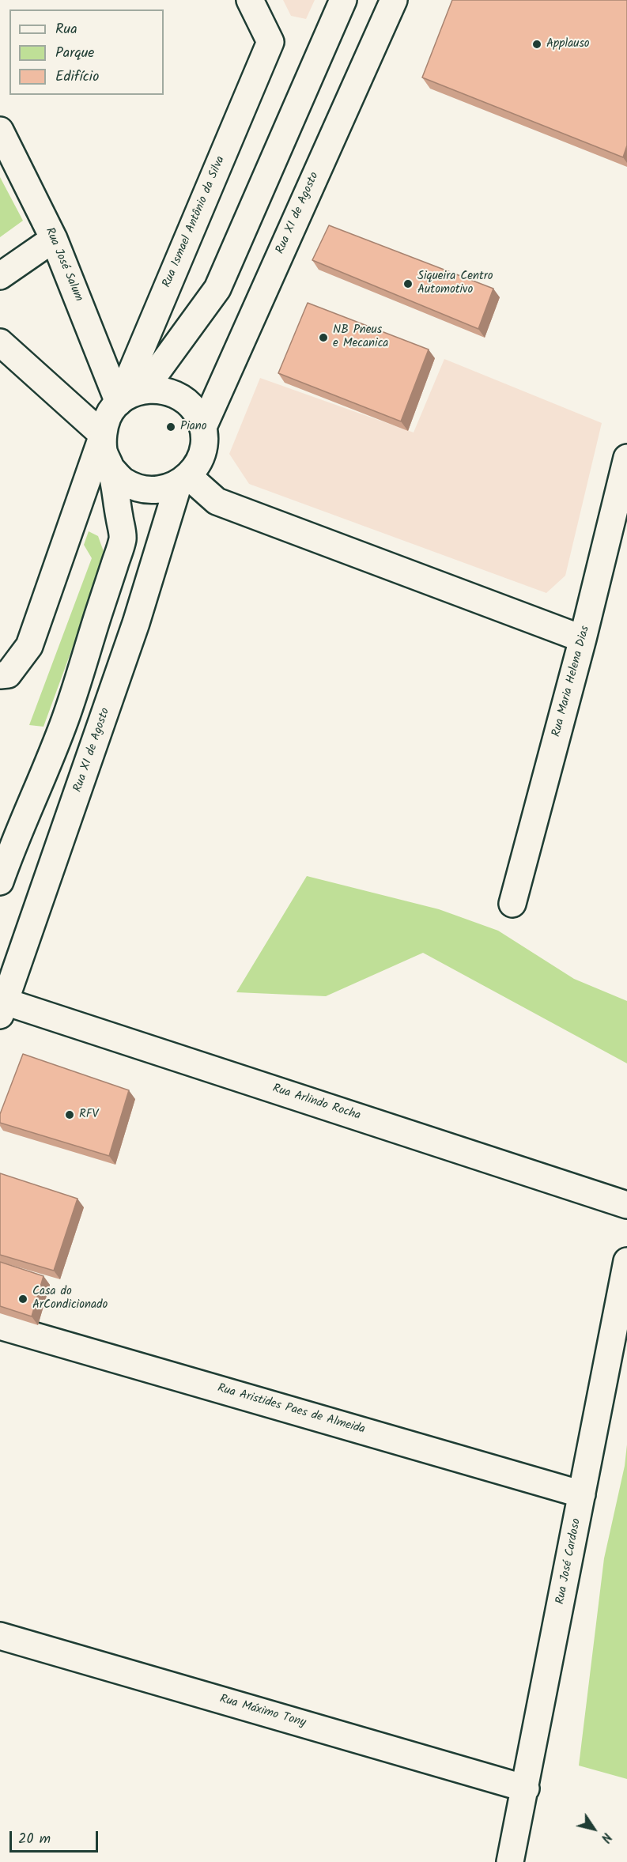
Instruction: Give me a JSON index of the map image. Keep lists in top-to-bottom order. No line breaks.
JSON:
{"streets":{"street":["Rua XI de Agosto","Rua Ismael Antônio da Silva","Rua José Salum","Rua Maria Helena Dias","Rua Arlindo Rocha","Rua Aristides Paes de Almeida","Rua José Cardoso","Rua Máximo Tony"]},"crossings":[["Rua XI de Agosto","Rua Ismael Antônio da Silva"],["Rua XI de Agosto","Rua José Salum"],["Rua XI de Agosto","Rua Arlindo Rocha"],["Rua Ismael Antônio da Silva","Rua José Salum"],["Rua Aristides Paes de Almeida","Rua José Cardoso"],["Rua José Cardoso","Rua Máximo Tony"]],"places":["Applauso","Siqueira Centro Automotivo","NB Pneus e Mecanica","Piano","RFV","Casa do ArCondicionado"],"legend":["Rua","Parque","Edifício"],"scale_bar":"20 m","north":"bottom right"}
